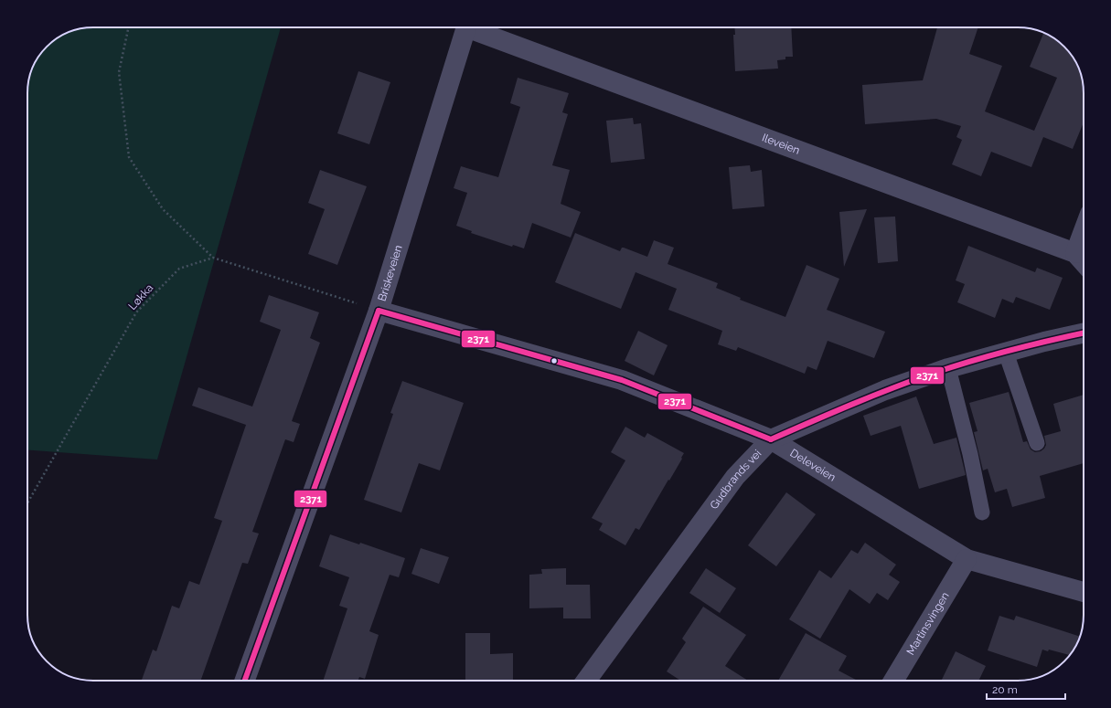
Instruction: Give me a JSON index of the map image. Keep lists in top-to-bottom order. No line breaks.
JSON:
{"streets":{"street":["Ileveien","Briskeveien","Deleveien","Gudbrands vei","Martinsvingen"],"path":["Løkka"]},"crossings":[["Briskeveien","Deleveien"],["Deleveien","Gudbrands vei"],["Deleveien","Martinsvingen"]],"lines":["transit line 2371"],"scale_bar":"20 m"}
